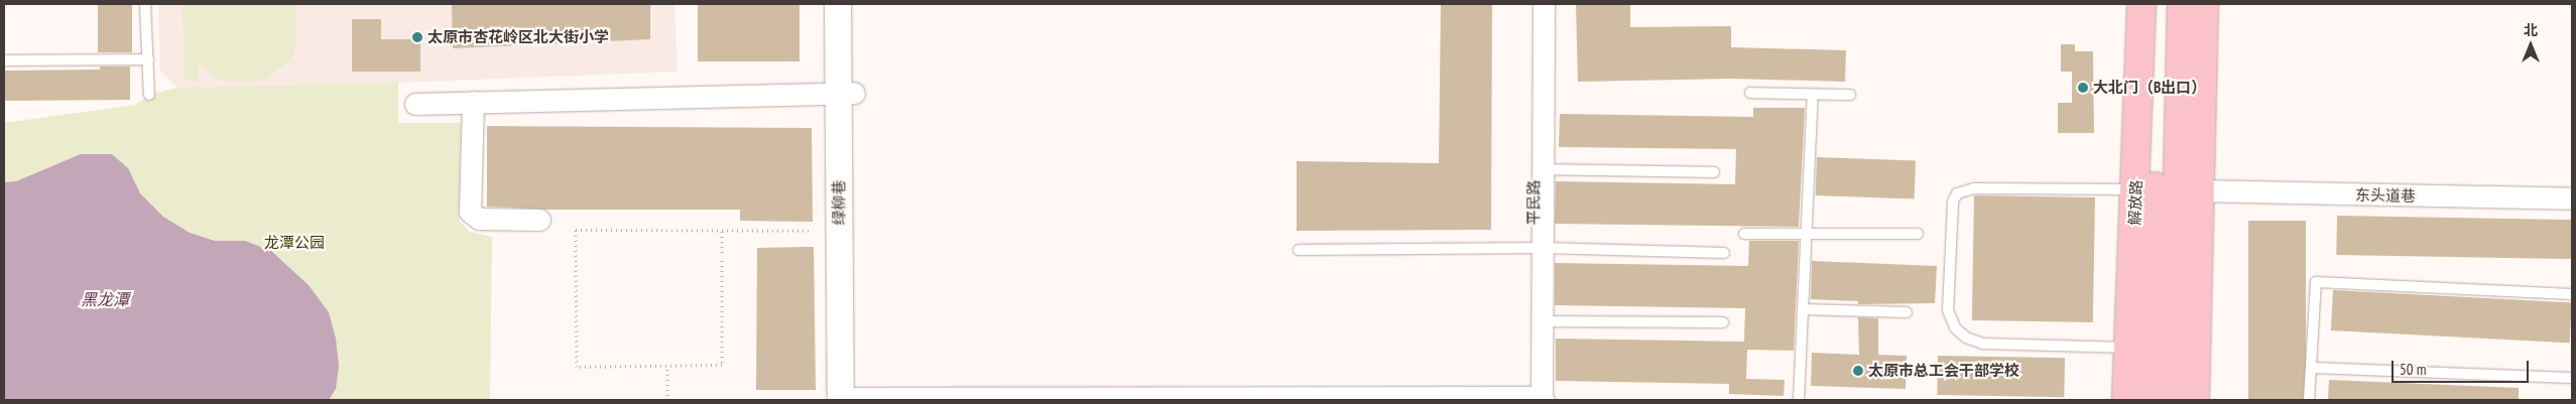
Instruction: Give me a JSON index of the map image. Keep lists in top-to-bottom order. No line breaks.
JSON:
{"streets":{"main road":["解放路"],"street":["东头道巷","绿柳巷","平民路"]},"water":["黑龙潭"],"parks":["龙潭公园"],"places":["太原市杏花岭区北大街小学","大北门（B出口）","太原市总工会干部学校"],"scale_bar":"50 m","north":"top"}
